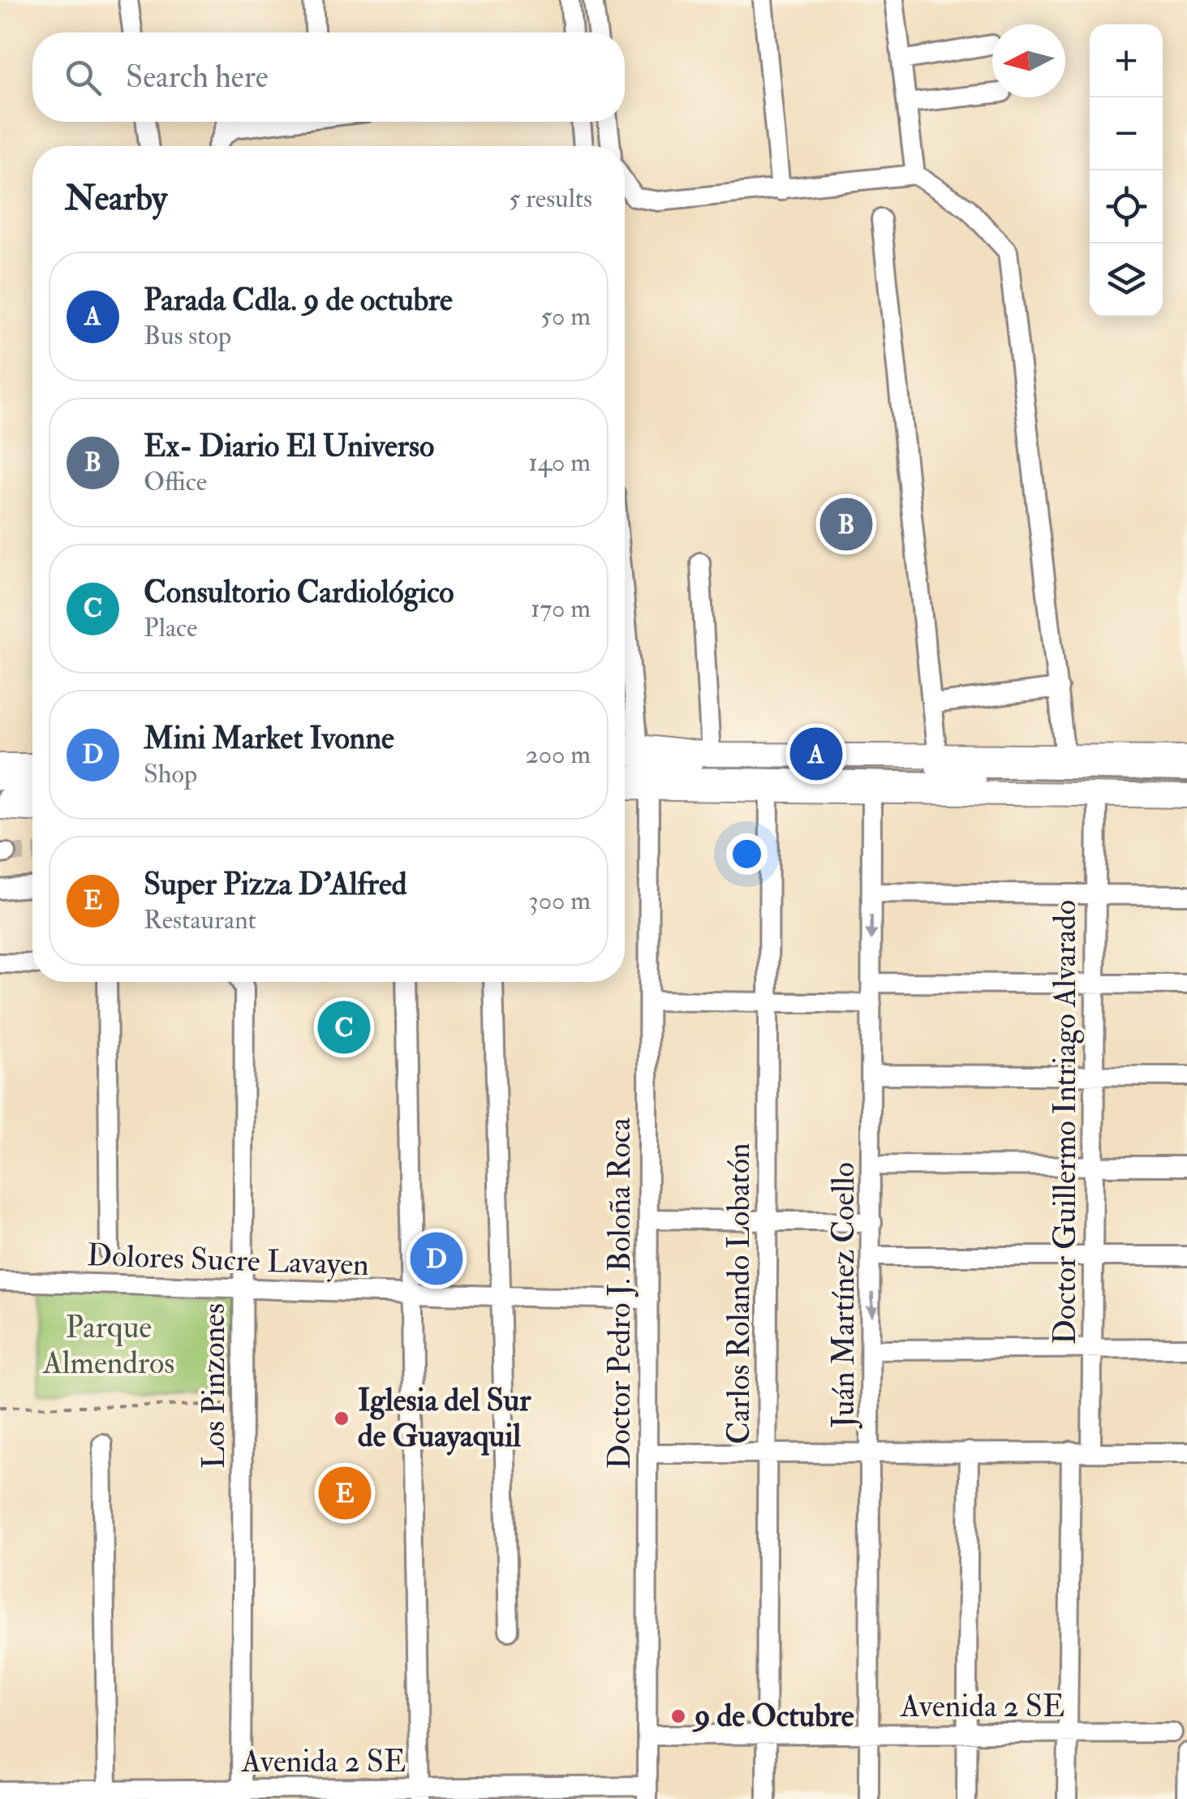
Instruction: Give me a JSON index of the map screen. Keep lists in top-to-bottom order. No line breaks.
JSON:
{"streets":{"street":["Doctor Guillermo Intriago Alvarado","Dolores Sucre Lavayen","Doctor Pedro J. Boloña Roca","Carlos Rolando Lobatón","Juán Martínez Coello","Los Pinzones","Avenida 2 SE"]},"crossings":[["Dolores Sucre Lavayen","Doctor Pedro J. Boloña Roca"],["Dolores Sucre Lavayen","Los Pinzones"],["Doctor Pedro J. Boloña Roca","Avenida 2 SE"],["Carlos Rolando Lobatón","Avenida 2 SE"],["Juán Martínez Coello","Avenida 2 SE"],["Los Pinzones","Avenida 2 SE"]],"parks":["Parque Almendros"],"places":["Iglesia del Sur de Guayaquil","9 de Octubre"],"north":"left","page":{"map_buttons":["+","−"],"search":"Search here","heading":["Nearby","5 results"],"list":[{"mark":"A","name":"Parada Cdla. 9 de octubre","note":"Bus stop","value":"50 m"},{"mark":"B","name":"Ex- Diario El Universo","note":"Office","value":"140 m"},{"mark":"C","name":"Consultorio Cardiológico","note":"Place","value":"170 m"},{"mark":"D","name":"Mini Market Ivonne","note":"Shop","value":"200 m"},{"mark":"E","name":"Super Pizza D'Alfred","note":"Restaurant","value":"300 m"}],"pins":["B","A","C","D","E"]}}
